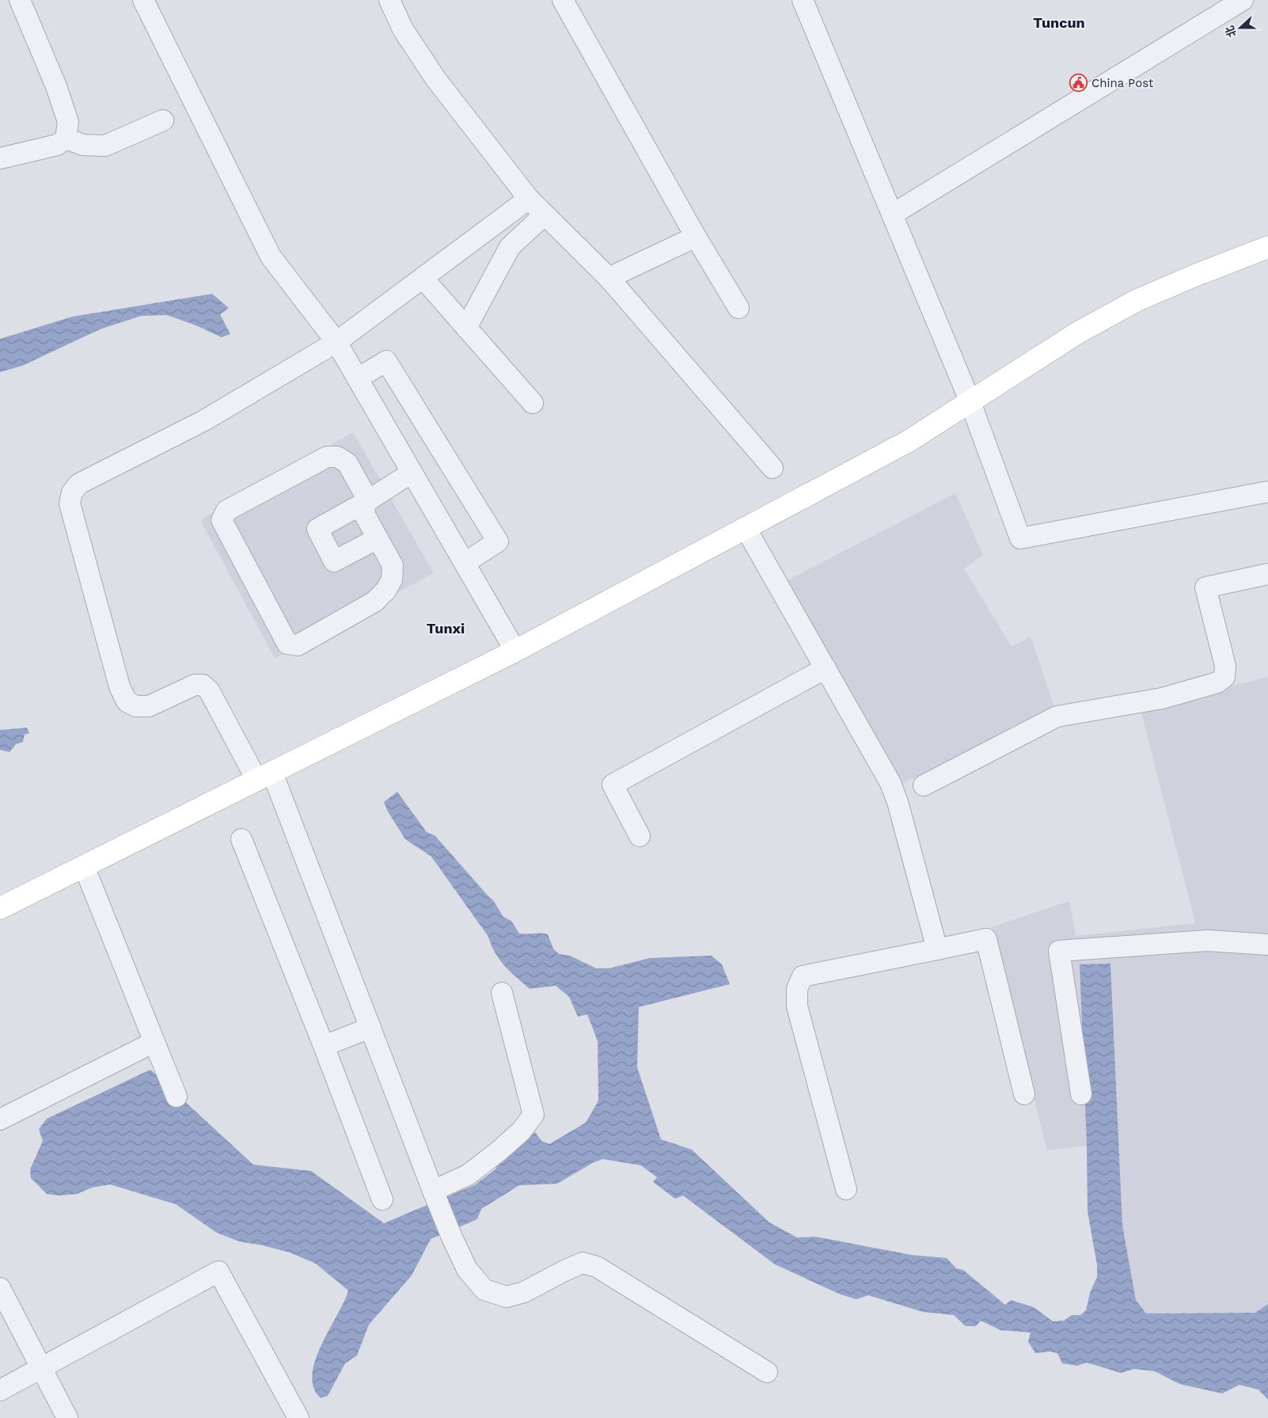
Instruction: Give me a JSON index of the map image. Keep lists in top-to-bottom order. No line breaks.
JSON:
{"districts":["Tuncun","Tunxi"],"places":{"public building":["China Post"]},"north":"left"}
